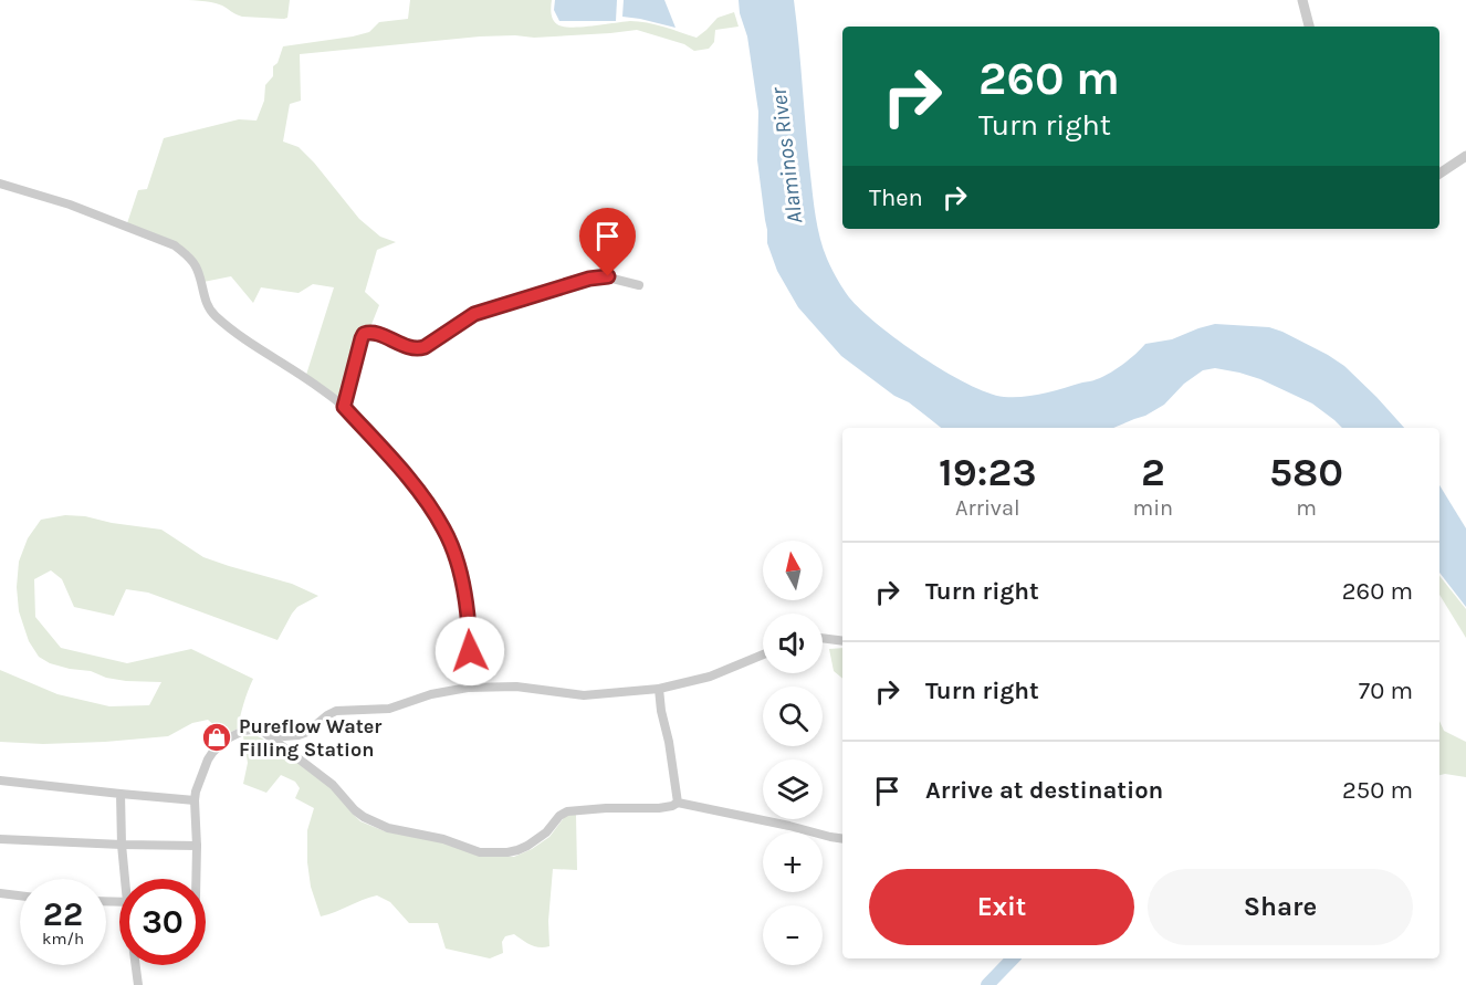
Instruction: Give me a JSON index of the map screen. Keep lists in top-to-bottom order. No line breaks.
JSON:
{"water":["Alaminos River"],"places":{"shop":["Pureflow Water Filling Station"]},"north":"top","page":{"turn":["260 m","Turn right"],"then":"Then","eta":["19:23","Arrival","2","min","580","m"],"map_buttons":["+","−"],"list":[{"name":"Turn right","value":"260 m"},{"name":"Turn right","value":"70 m"},{"name":"Arrive at destination","value":"250 m"}],"buttons":["Exit","Share"],"speed":"22 km/h","limit":"30"}}
